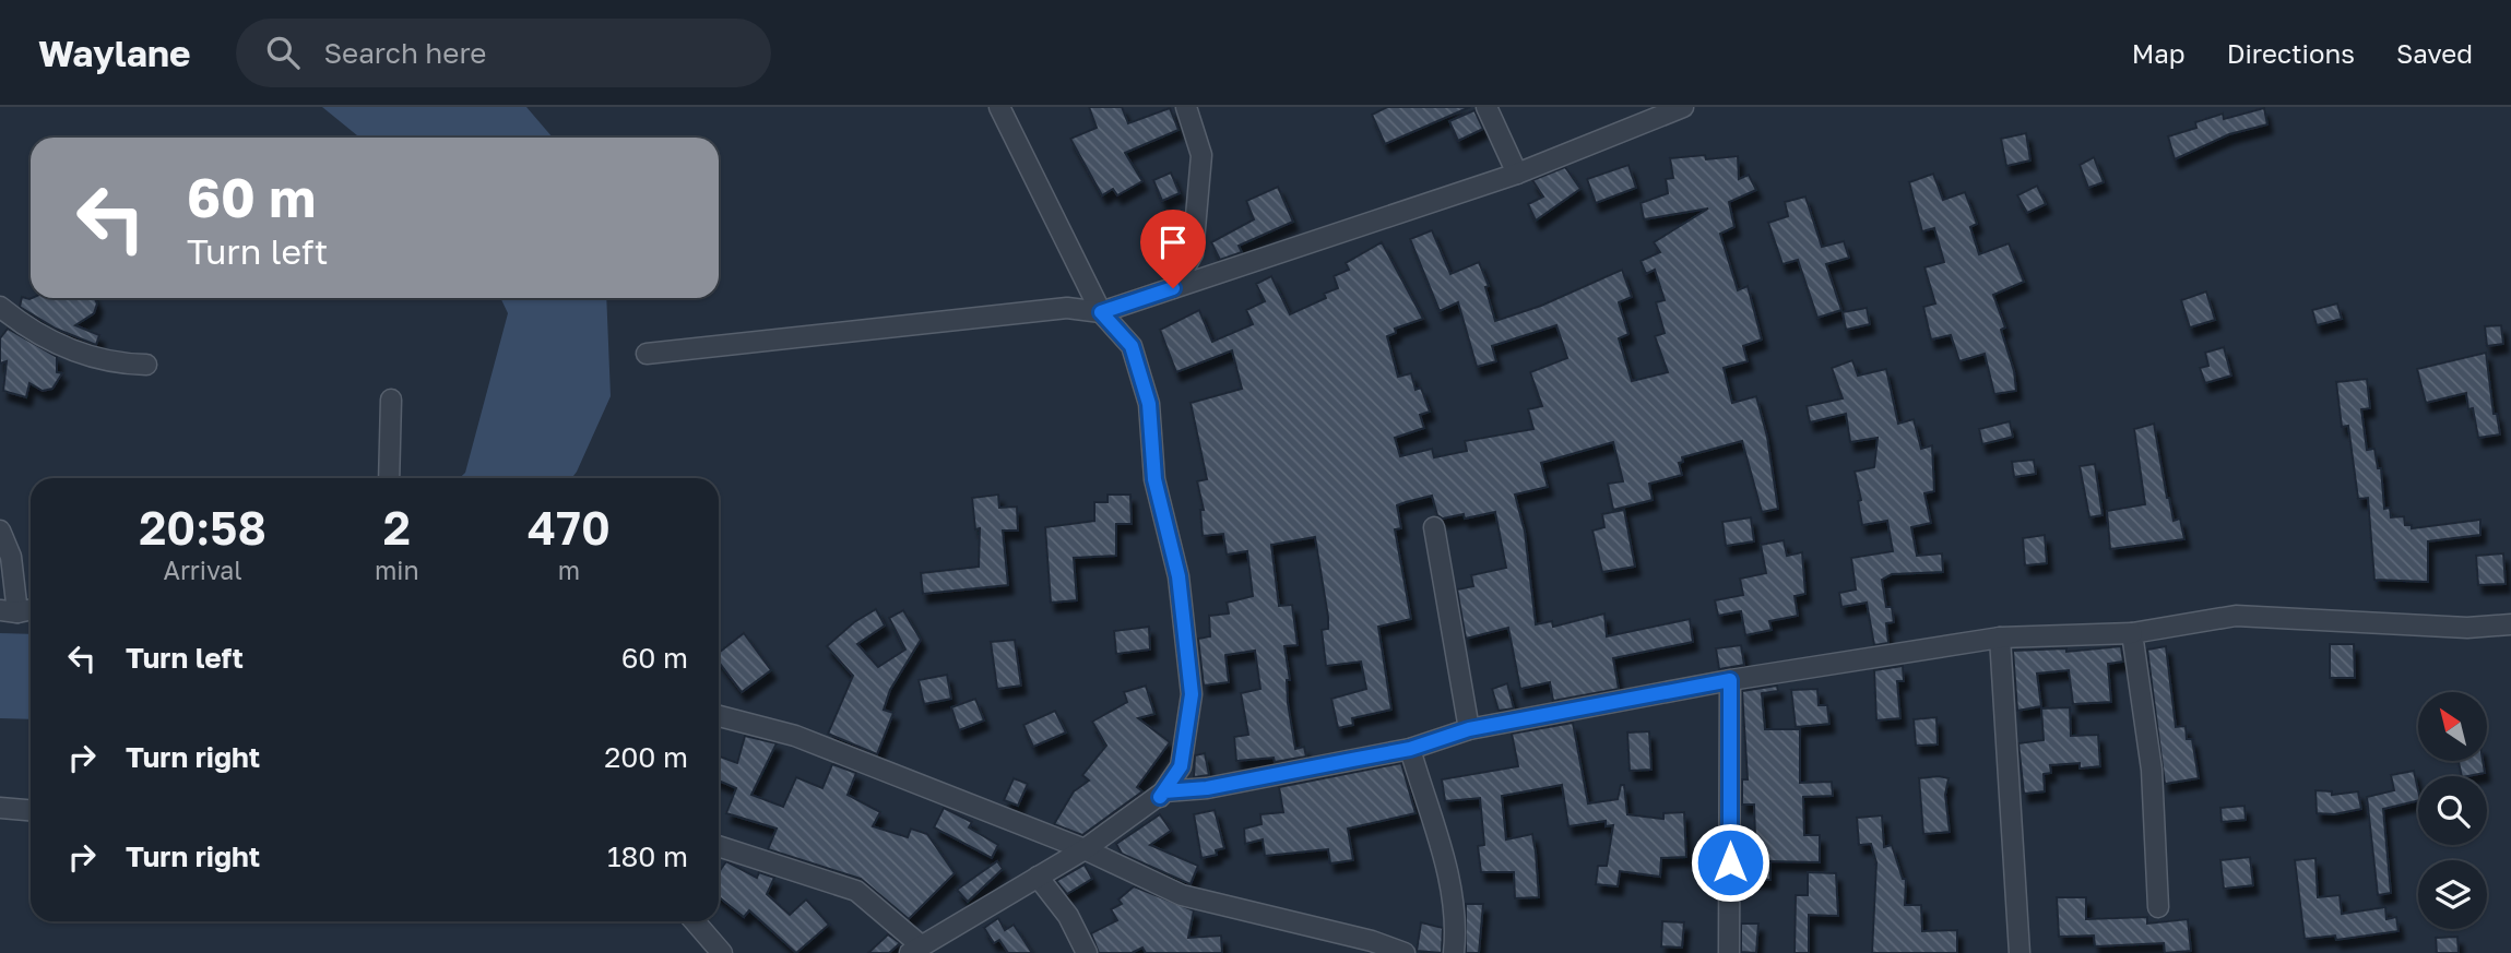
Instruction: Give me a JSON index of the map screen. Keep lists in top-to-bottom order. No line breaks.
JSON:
{"north":"top left","page":{"header":"Waylane","search":"Search here","nav":["Map","Directions","Saved"],"turn":["60 m","Turn left"],"eta":["20:58","Arrival","2","min","470","m"],"list":[{"name":"Turn left","value":"60 m"},{"name":"Turn right","value":"200 m"},{"name":"Turn right","value":"180 m"}]}}
